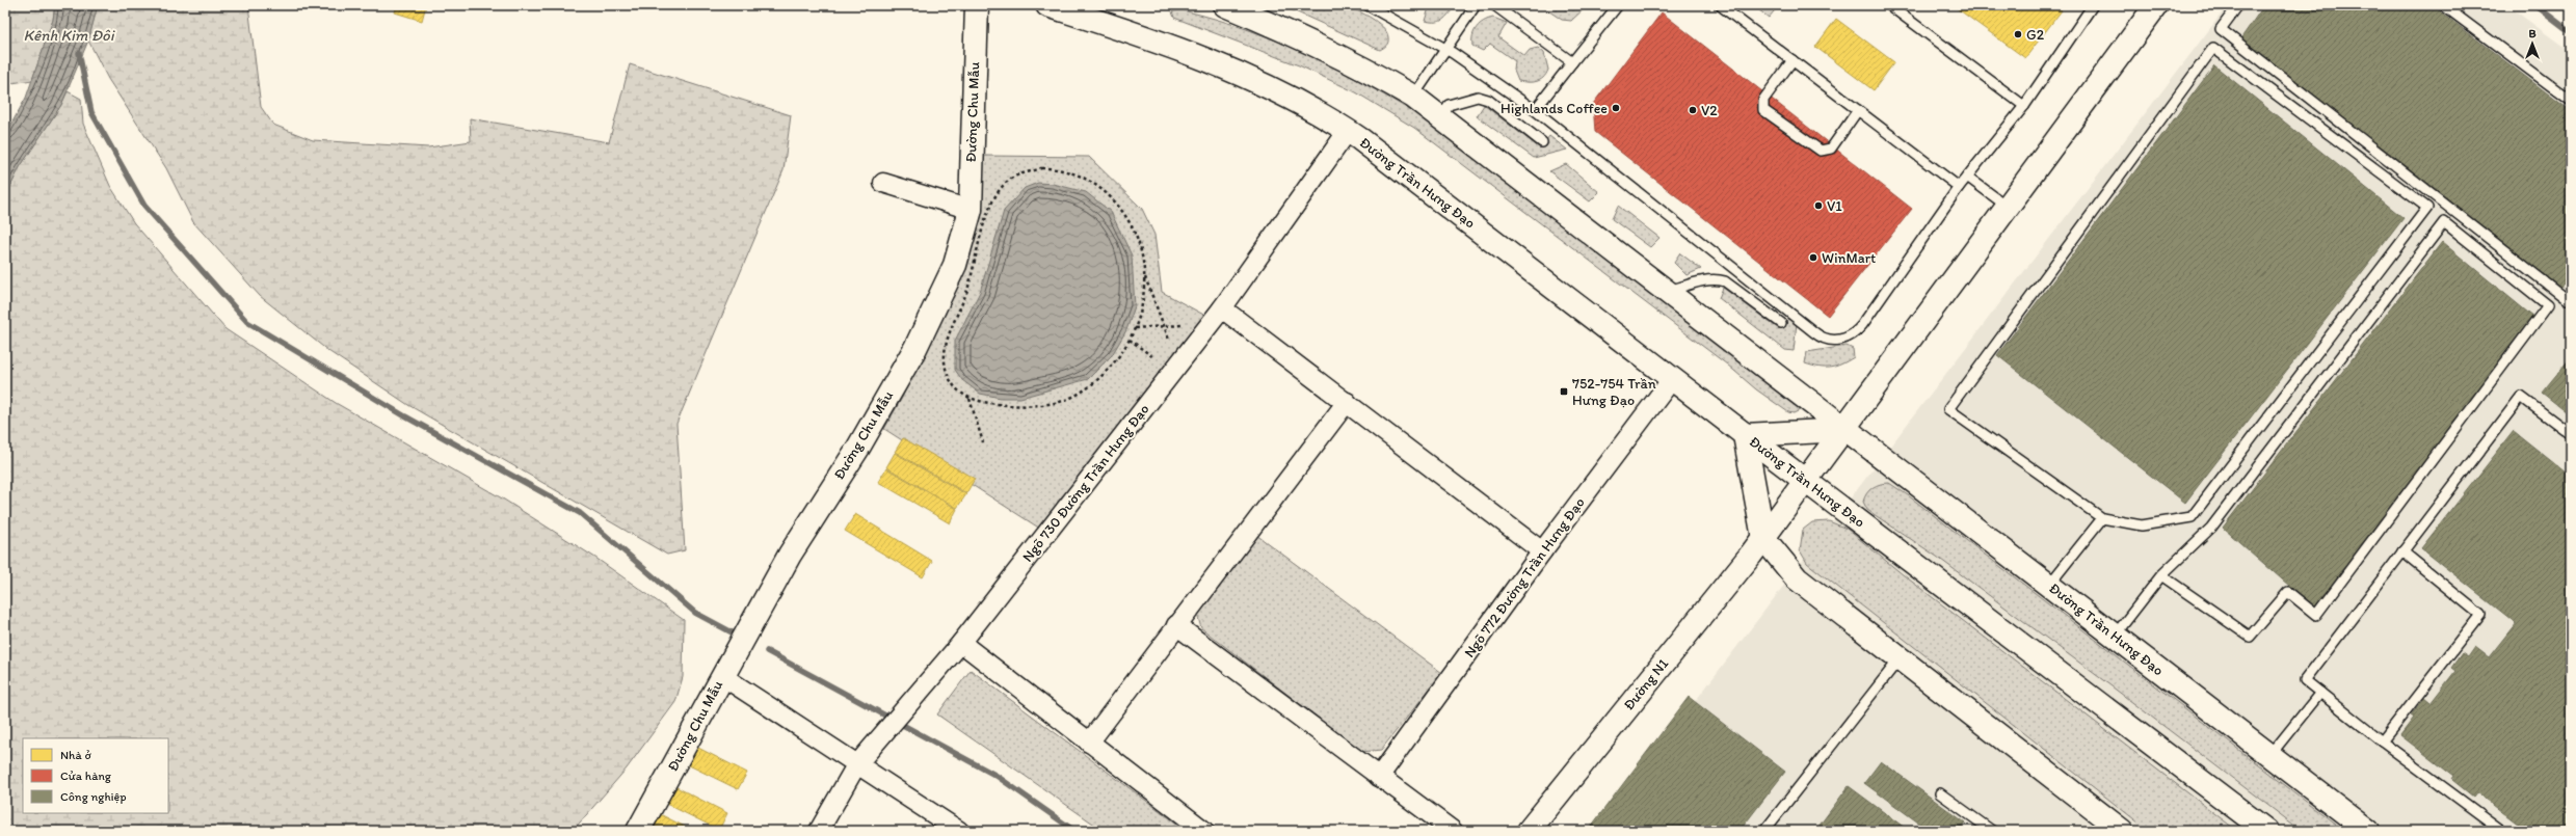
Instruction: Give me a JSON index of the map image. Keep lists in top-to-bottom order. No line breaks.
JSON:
{"streets":{"main road":["Đường Chu Mẫu","Đường Trần Hưng Đạo","Đường N1"],"street":["Ngõ 730 Đường Trần Hưng Đạo","Ngõ 772 Đường Trần Hưng Đạo"]},"crossings":[["Đường Trần Hưng Đạo","Ngõ 730 Đường Trần Hưng Đạo"],["Đường Trần Hưng Đạo","Ngõ 772 Đường Trần Hưng Đạo"],["Đường Trần Hưng Đạo","Đường N1"]],"water":["Kênh Kim Đôi"],"places":{"other":["G2","Highlands Coffee","V2","V1","WinMart"],"transit":["752-754 Trần Hưng Đạo"]},"legend":["Nhà ở","Cửa hàng","Công nghiệp"],"north":"top"}
